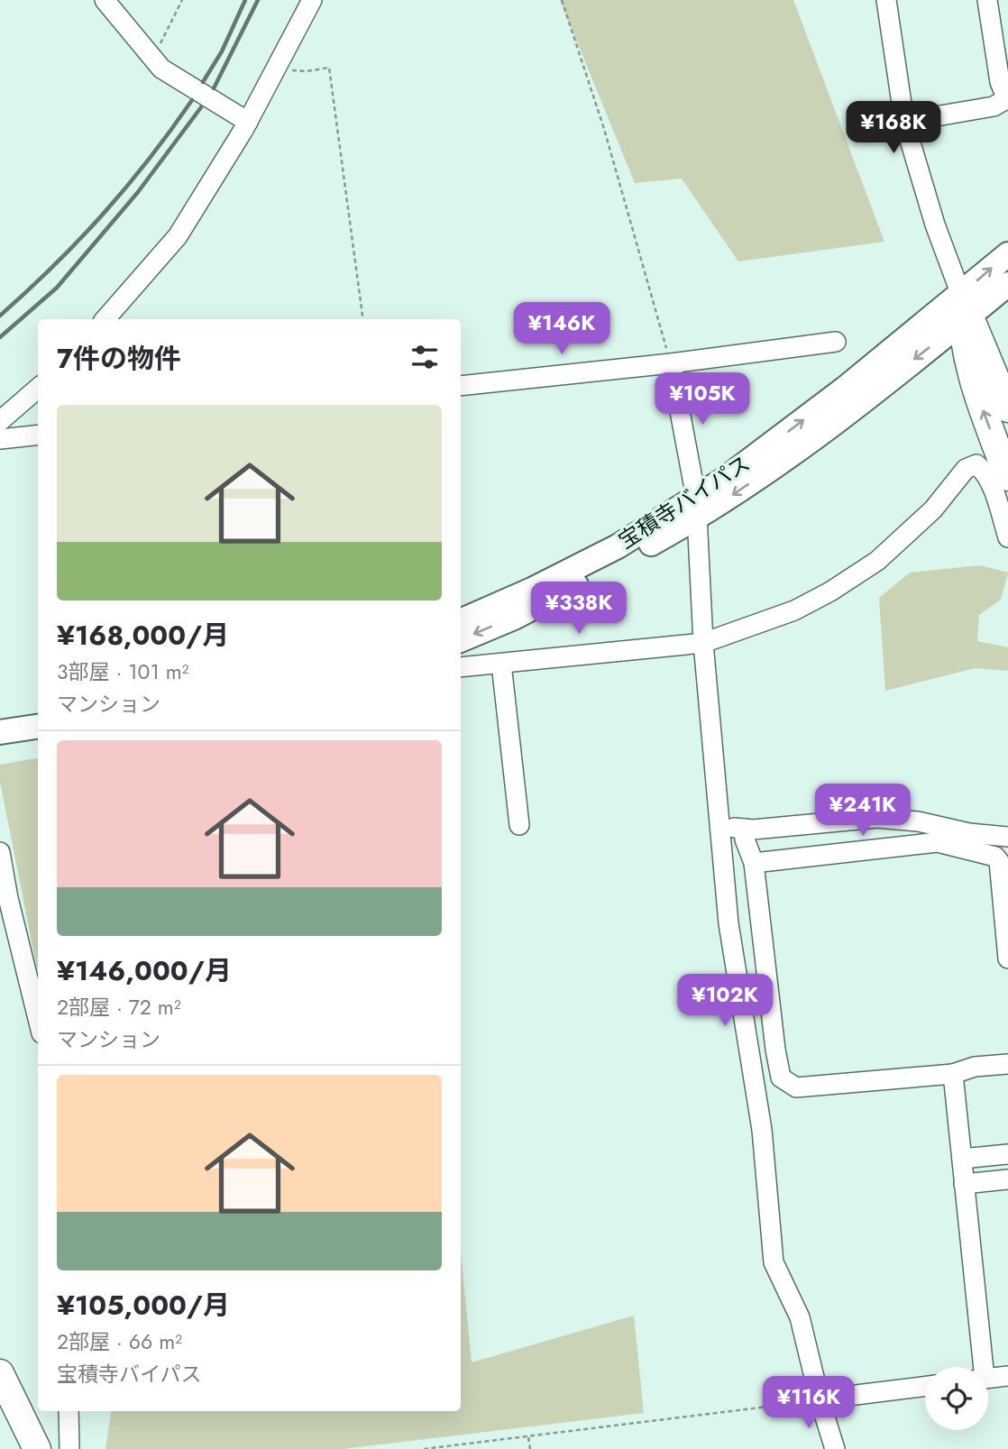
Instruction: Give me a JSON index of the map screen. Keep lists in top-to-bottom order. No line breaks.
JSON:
{"streets":{"main road":["宝積寺バイパス"]},"page":{"price":["¥168K","¥146K","¥105K","¥338K","¥241K","¥102K","¥116K"],"heading":"7件の物件","list":[{"name":"¥168,000/月","note":"3部屋 · 101 m² · マンション"},{"name":"¥146,000/月","note":"2部屋 · 72 m² · マンション"},{"name":"¥105,000/月","note":"2部屋 · 66 m² · 宝積寺バイパス"}]}}
